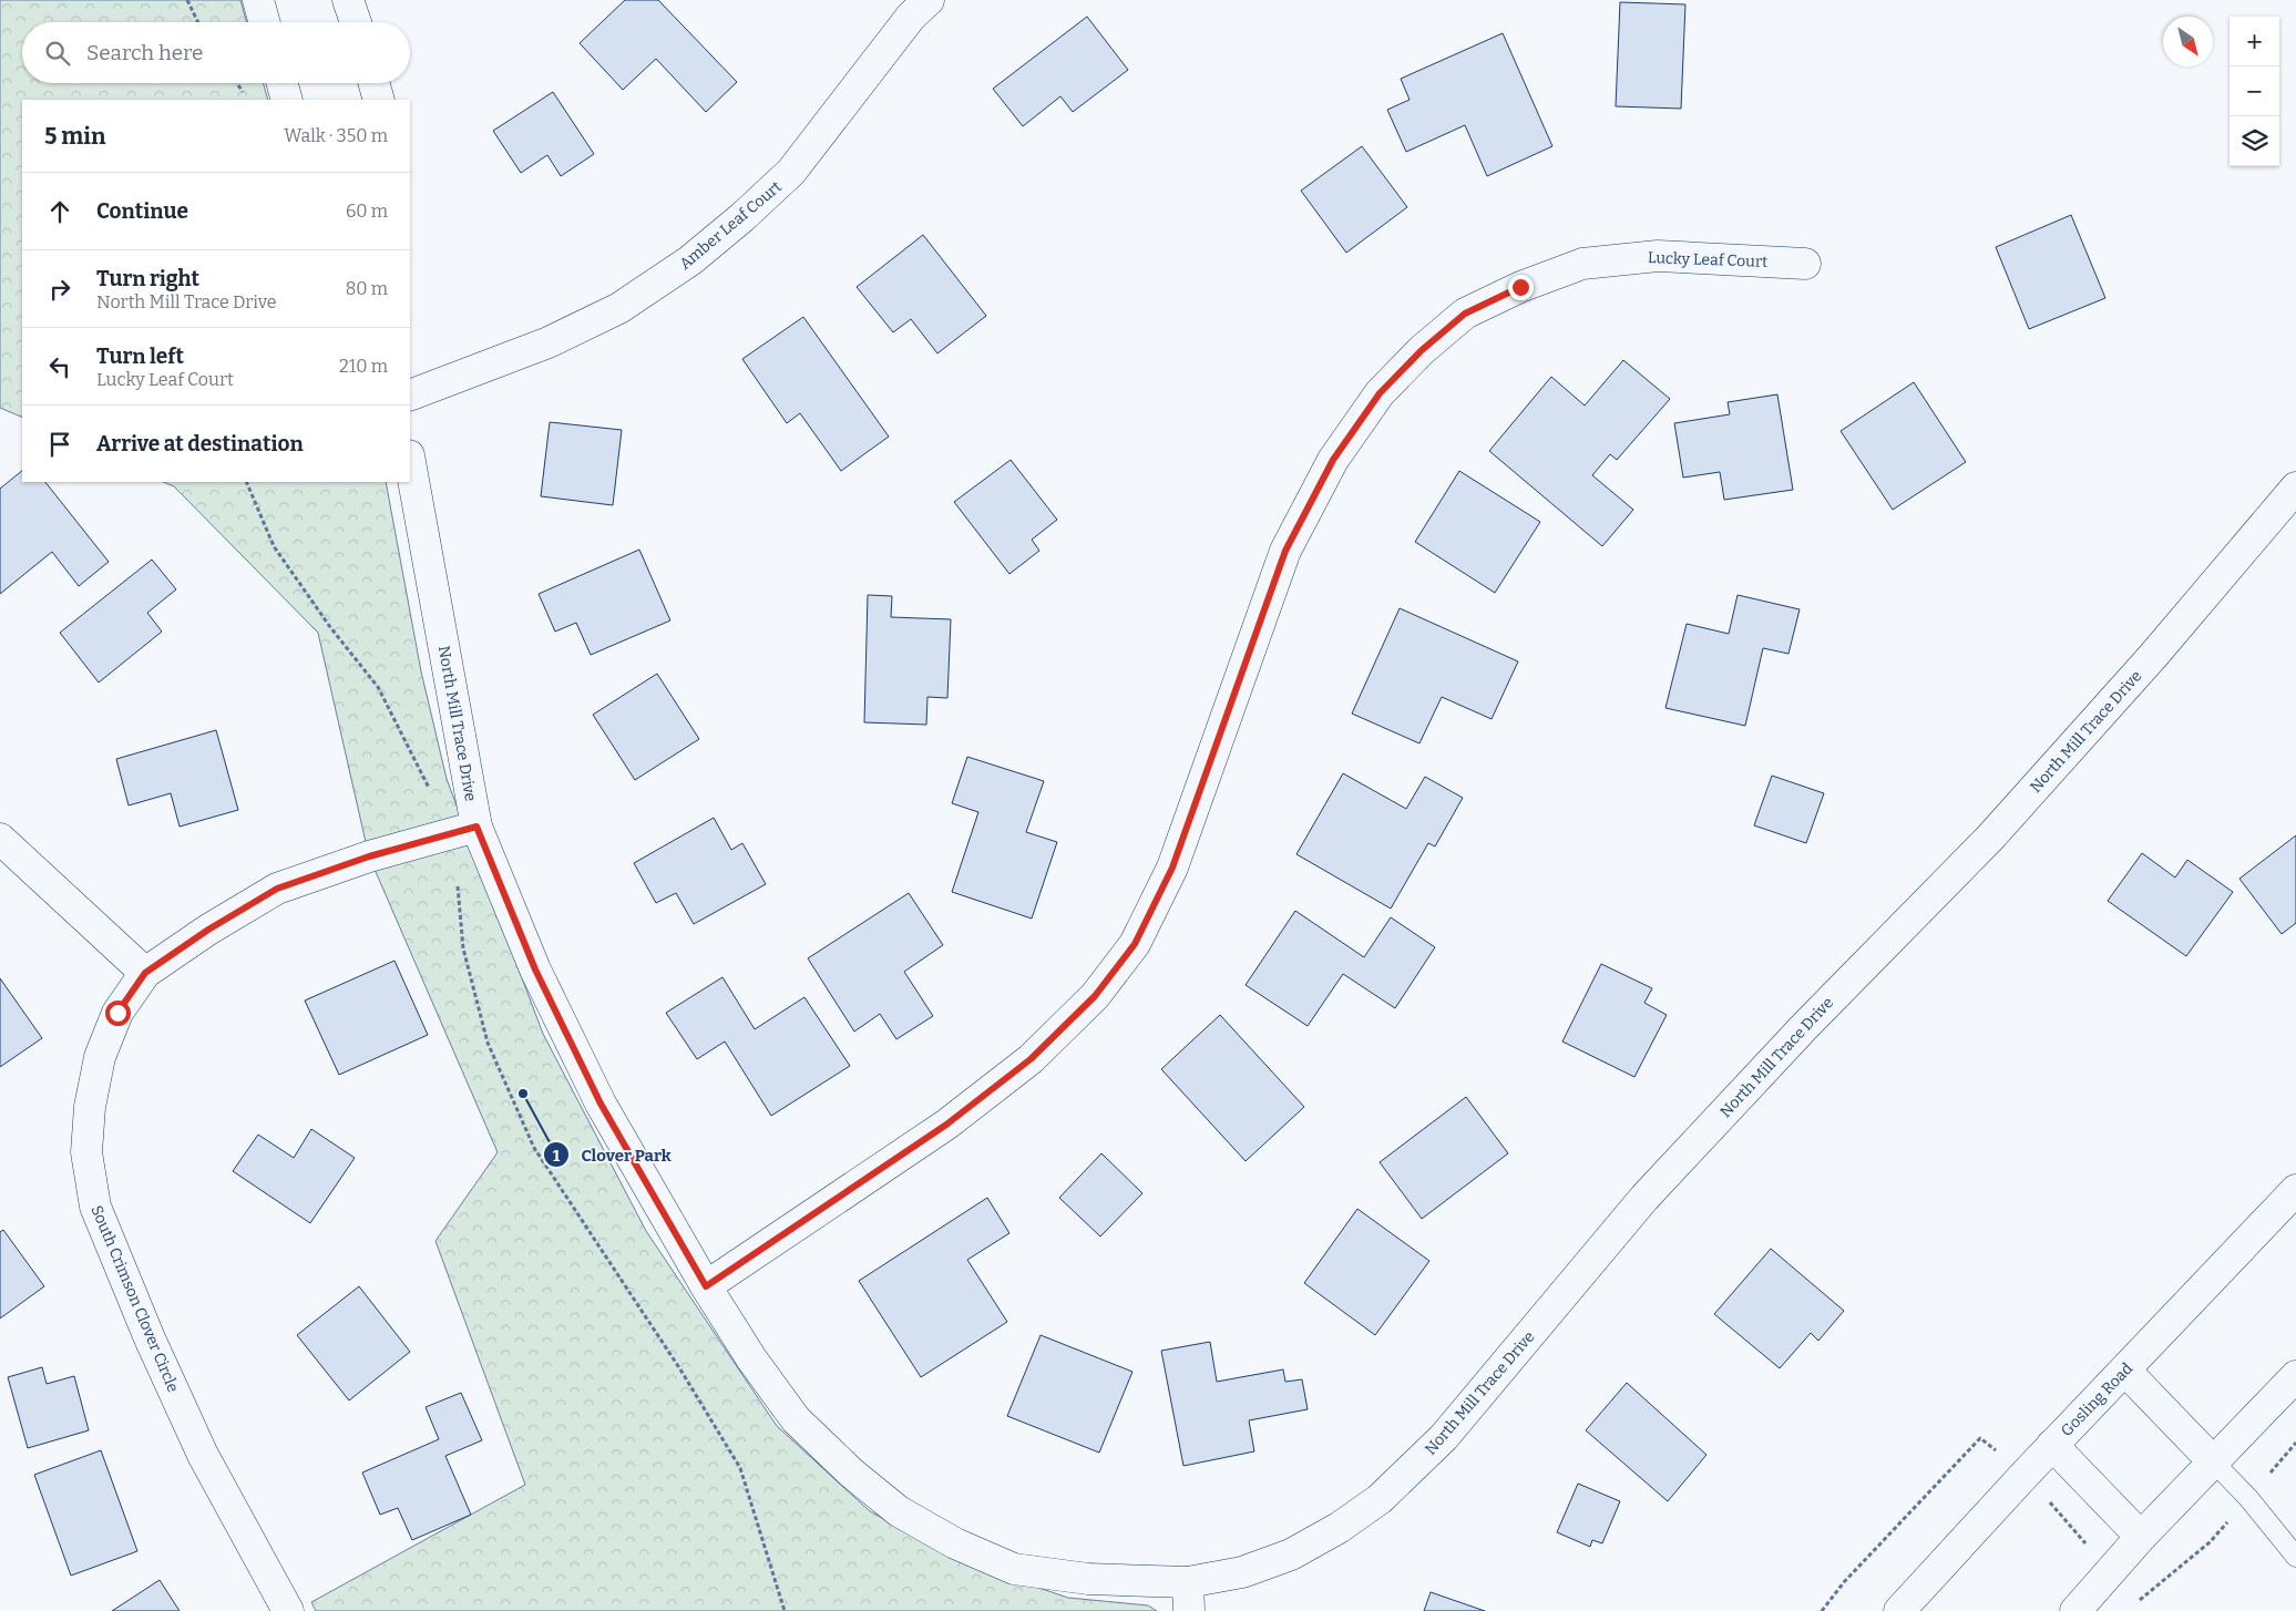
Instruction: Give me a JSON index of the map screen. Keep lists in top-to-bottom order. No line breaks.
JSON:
{"streets":{"street":["Amber Leaf Court","Lucky Leaf Court","North Mill Trace Drive","South Crimson Clover Circle","Gosling Road"]},"crossings":[["Lucky Leaf Court","North Mill Trace Drive"],["North Mill Trace Drive","South Crimson Clover Circle"]],"places":["Clover Park"],"north":"bottom right","page":{"map_buttons":["+","−"],"search":"Search here","heading":["5 min","Walk · 350 m"],"list":[["Continue","60 m"],["Turn right","North Mill Trace Drive","80 m"],["Turn left","Lucky Leaf Court","210 m"],"Arrive at destination"]}}
